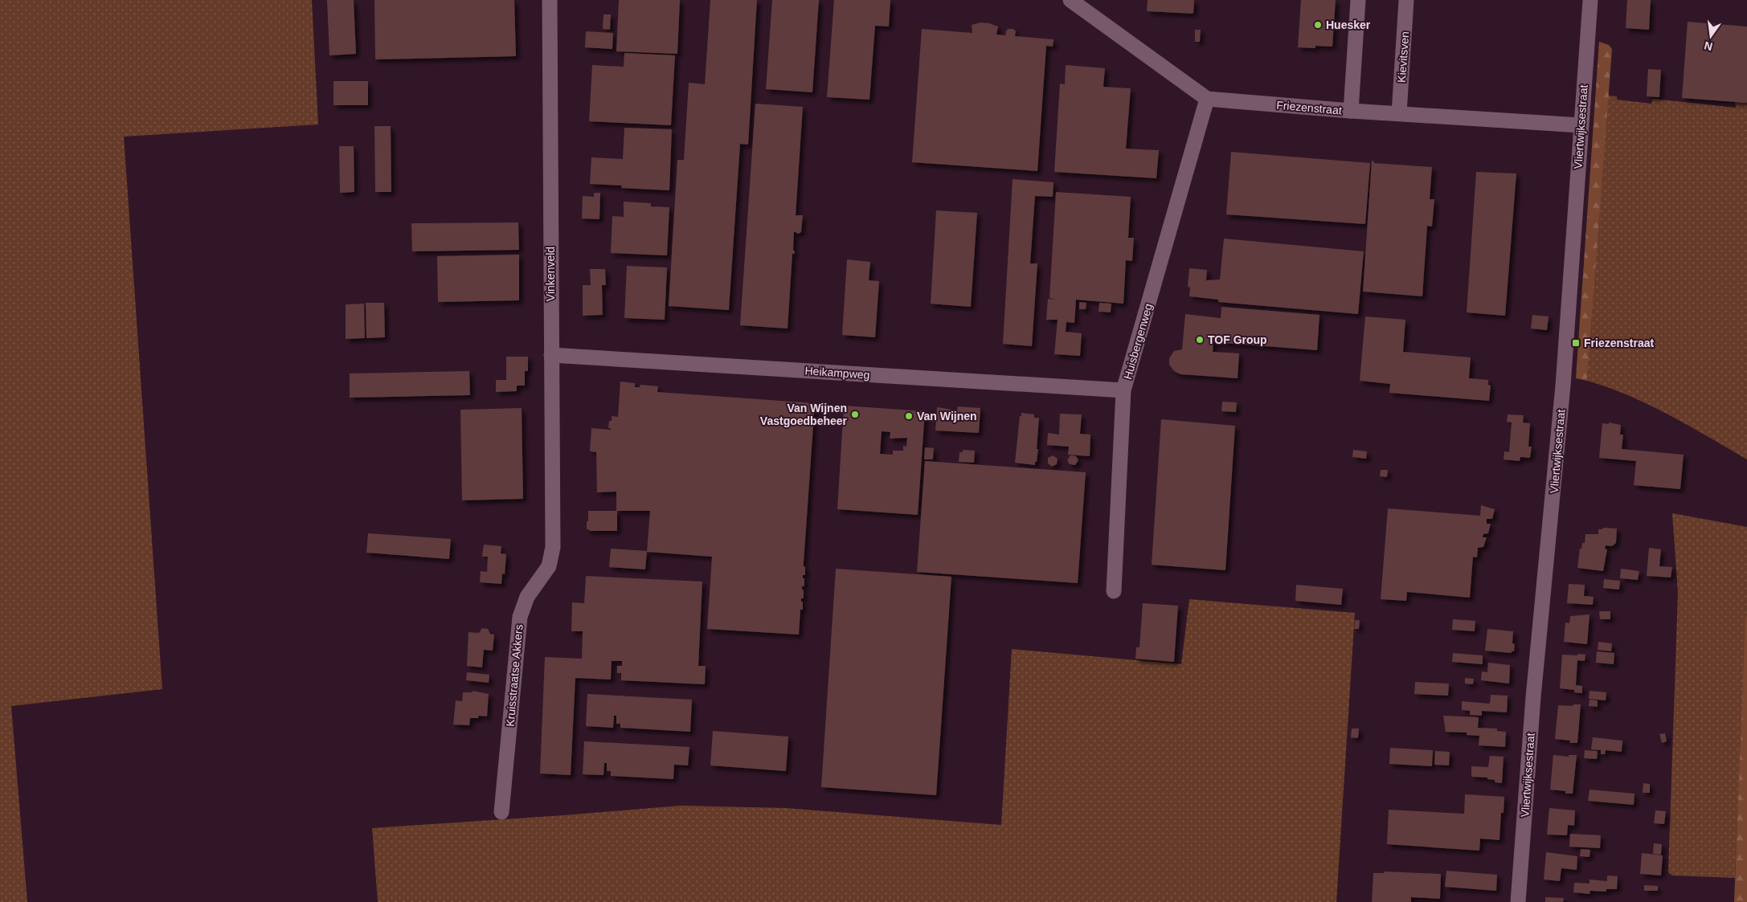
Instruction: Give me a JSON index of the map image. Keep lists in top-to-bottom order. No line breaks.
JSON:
{"streets":{"street":["Kievitsven","Friezenstraat","Vliertwijksestraat","Vinkenveld","Huisbergenweg","Heikampweg","Kruisstraatse Akkers"]},"crossings":[["Kievitsven","Friezenstraat"],["Friezenstraat","Vliertwijksestraat"],["Friezenstraat","Huisbergenweg"],["Vinkenveld","Heikampweg"],["Vinkenveld","Kruisstraatse Akkers"],["Huisbergenweg","Heikampweg"]],"places":{"other":["Huesker","TOF Group","Van Wijnen Vastgoedbeheer","Van Wijnen"],"transit":["Friezenstraat"]},"north":"bottom"}
